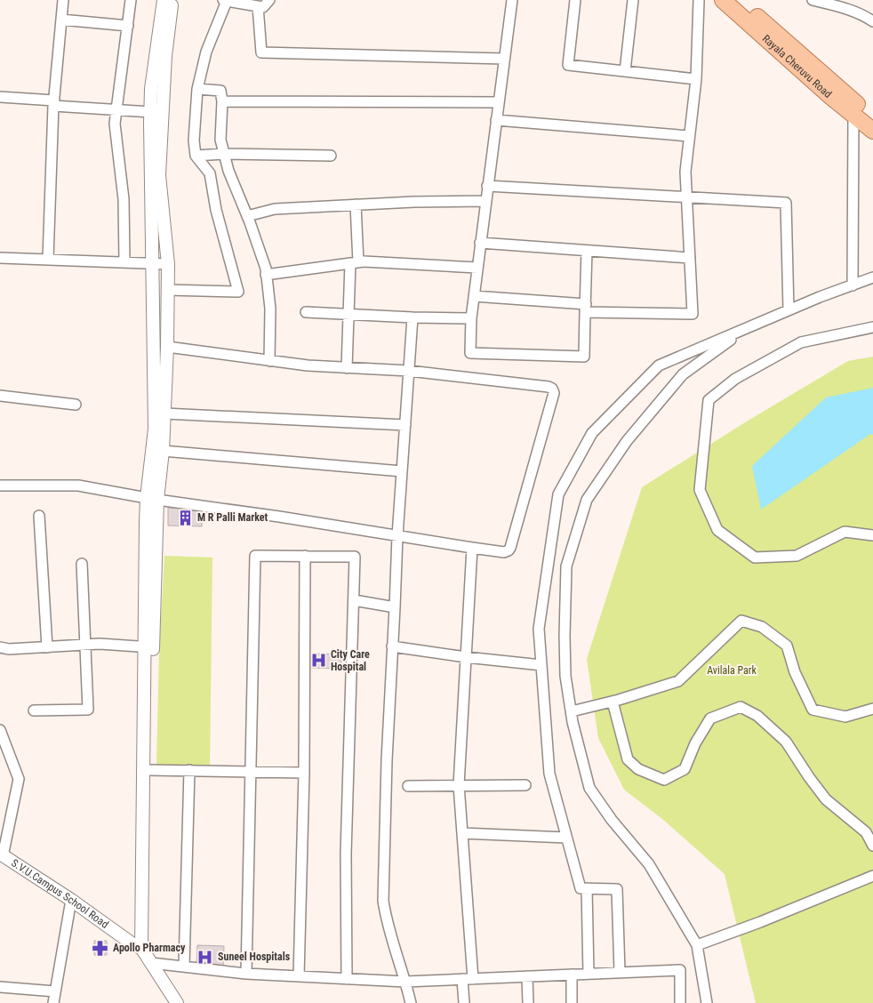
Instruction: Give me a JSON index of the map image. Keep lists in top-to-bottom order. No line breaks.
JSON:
{"streets":{"main road":["Rayala Cheruvu Road"],"street":["S.V.U.Campus School Road"]},"parks":["Avilala Park"],"places":{"building":["M R Palli Market"],"hospital":["City Care Hospital","Suneel Hospitals"],"pharmacy":["Apollo Pharmacy"]}}
